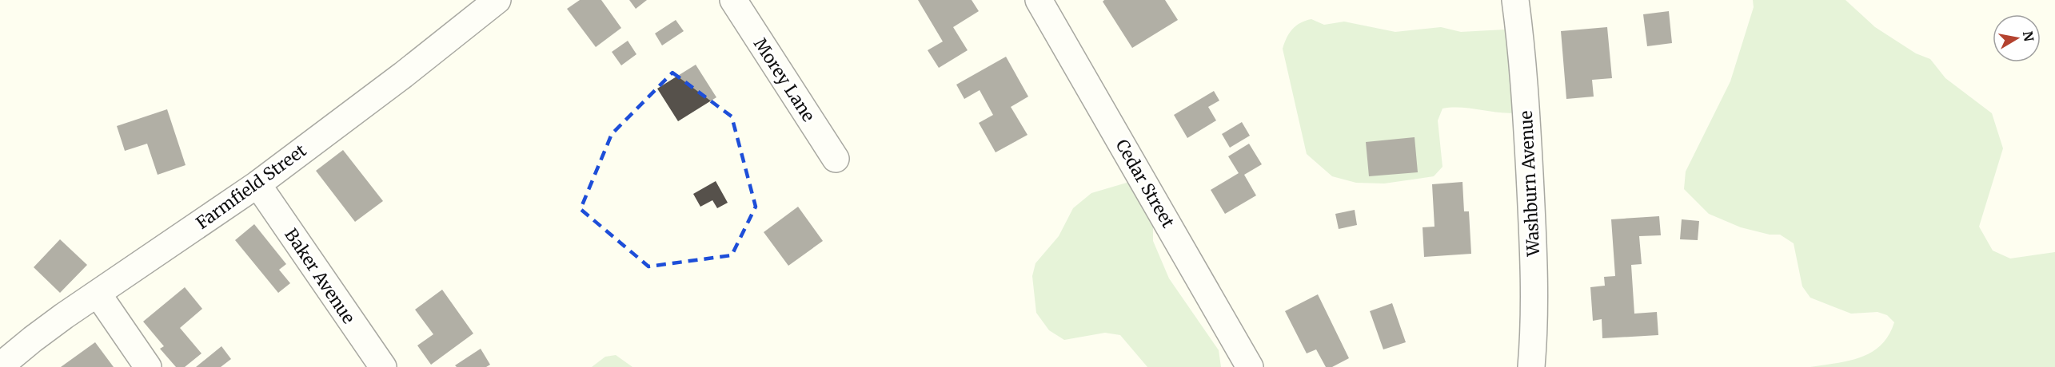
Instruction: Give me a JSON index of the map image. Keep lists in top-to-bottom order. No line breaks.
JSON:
{"streets":{"street":["Morey Lane","Cedar Street","Washburn Avenue","Farmfield Street","Baker Avenue"]},"crossings":[["Farmfield Street","Baker Avenue"]],"north":"right"}
